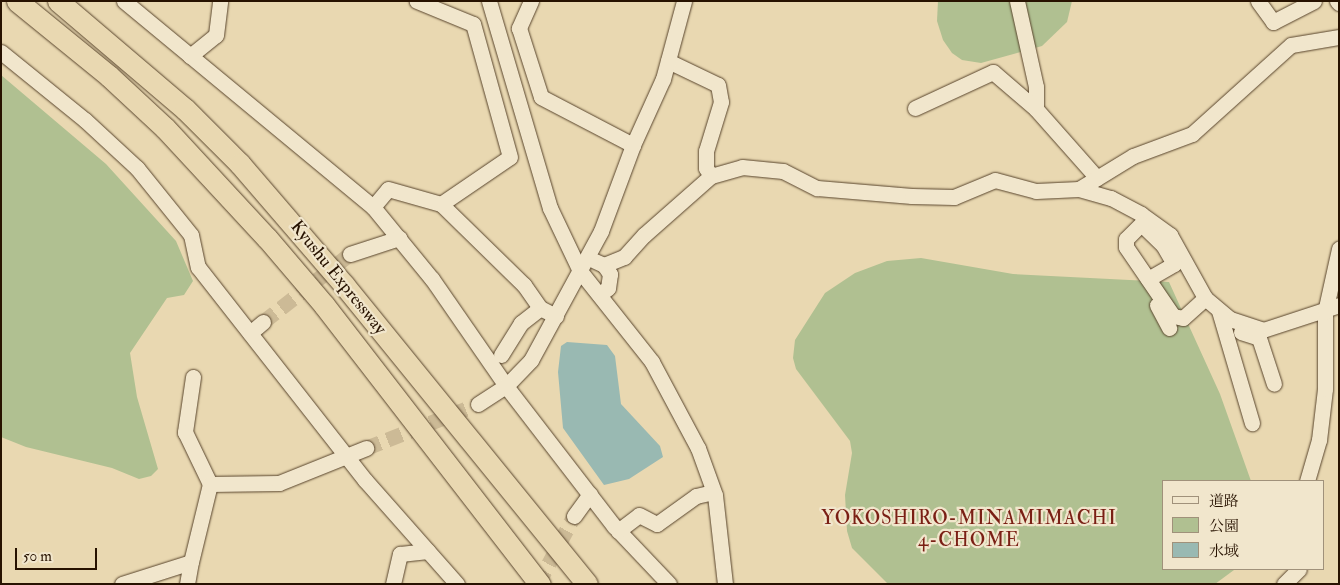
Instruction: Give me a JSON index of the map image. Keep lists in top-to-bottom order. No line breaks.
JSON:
{"streets":{"highway":["Kyushu Expressway"]},"districts":["YOKOSHIRO-MINAMIMACHI 4-CHOME"],"legend":["道路","公園","水域"],"scale_bar":"50 m"}
